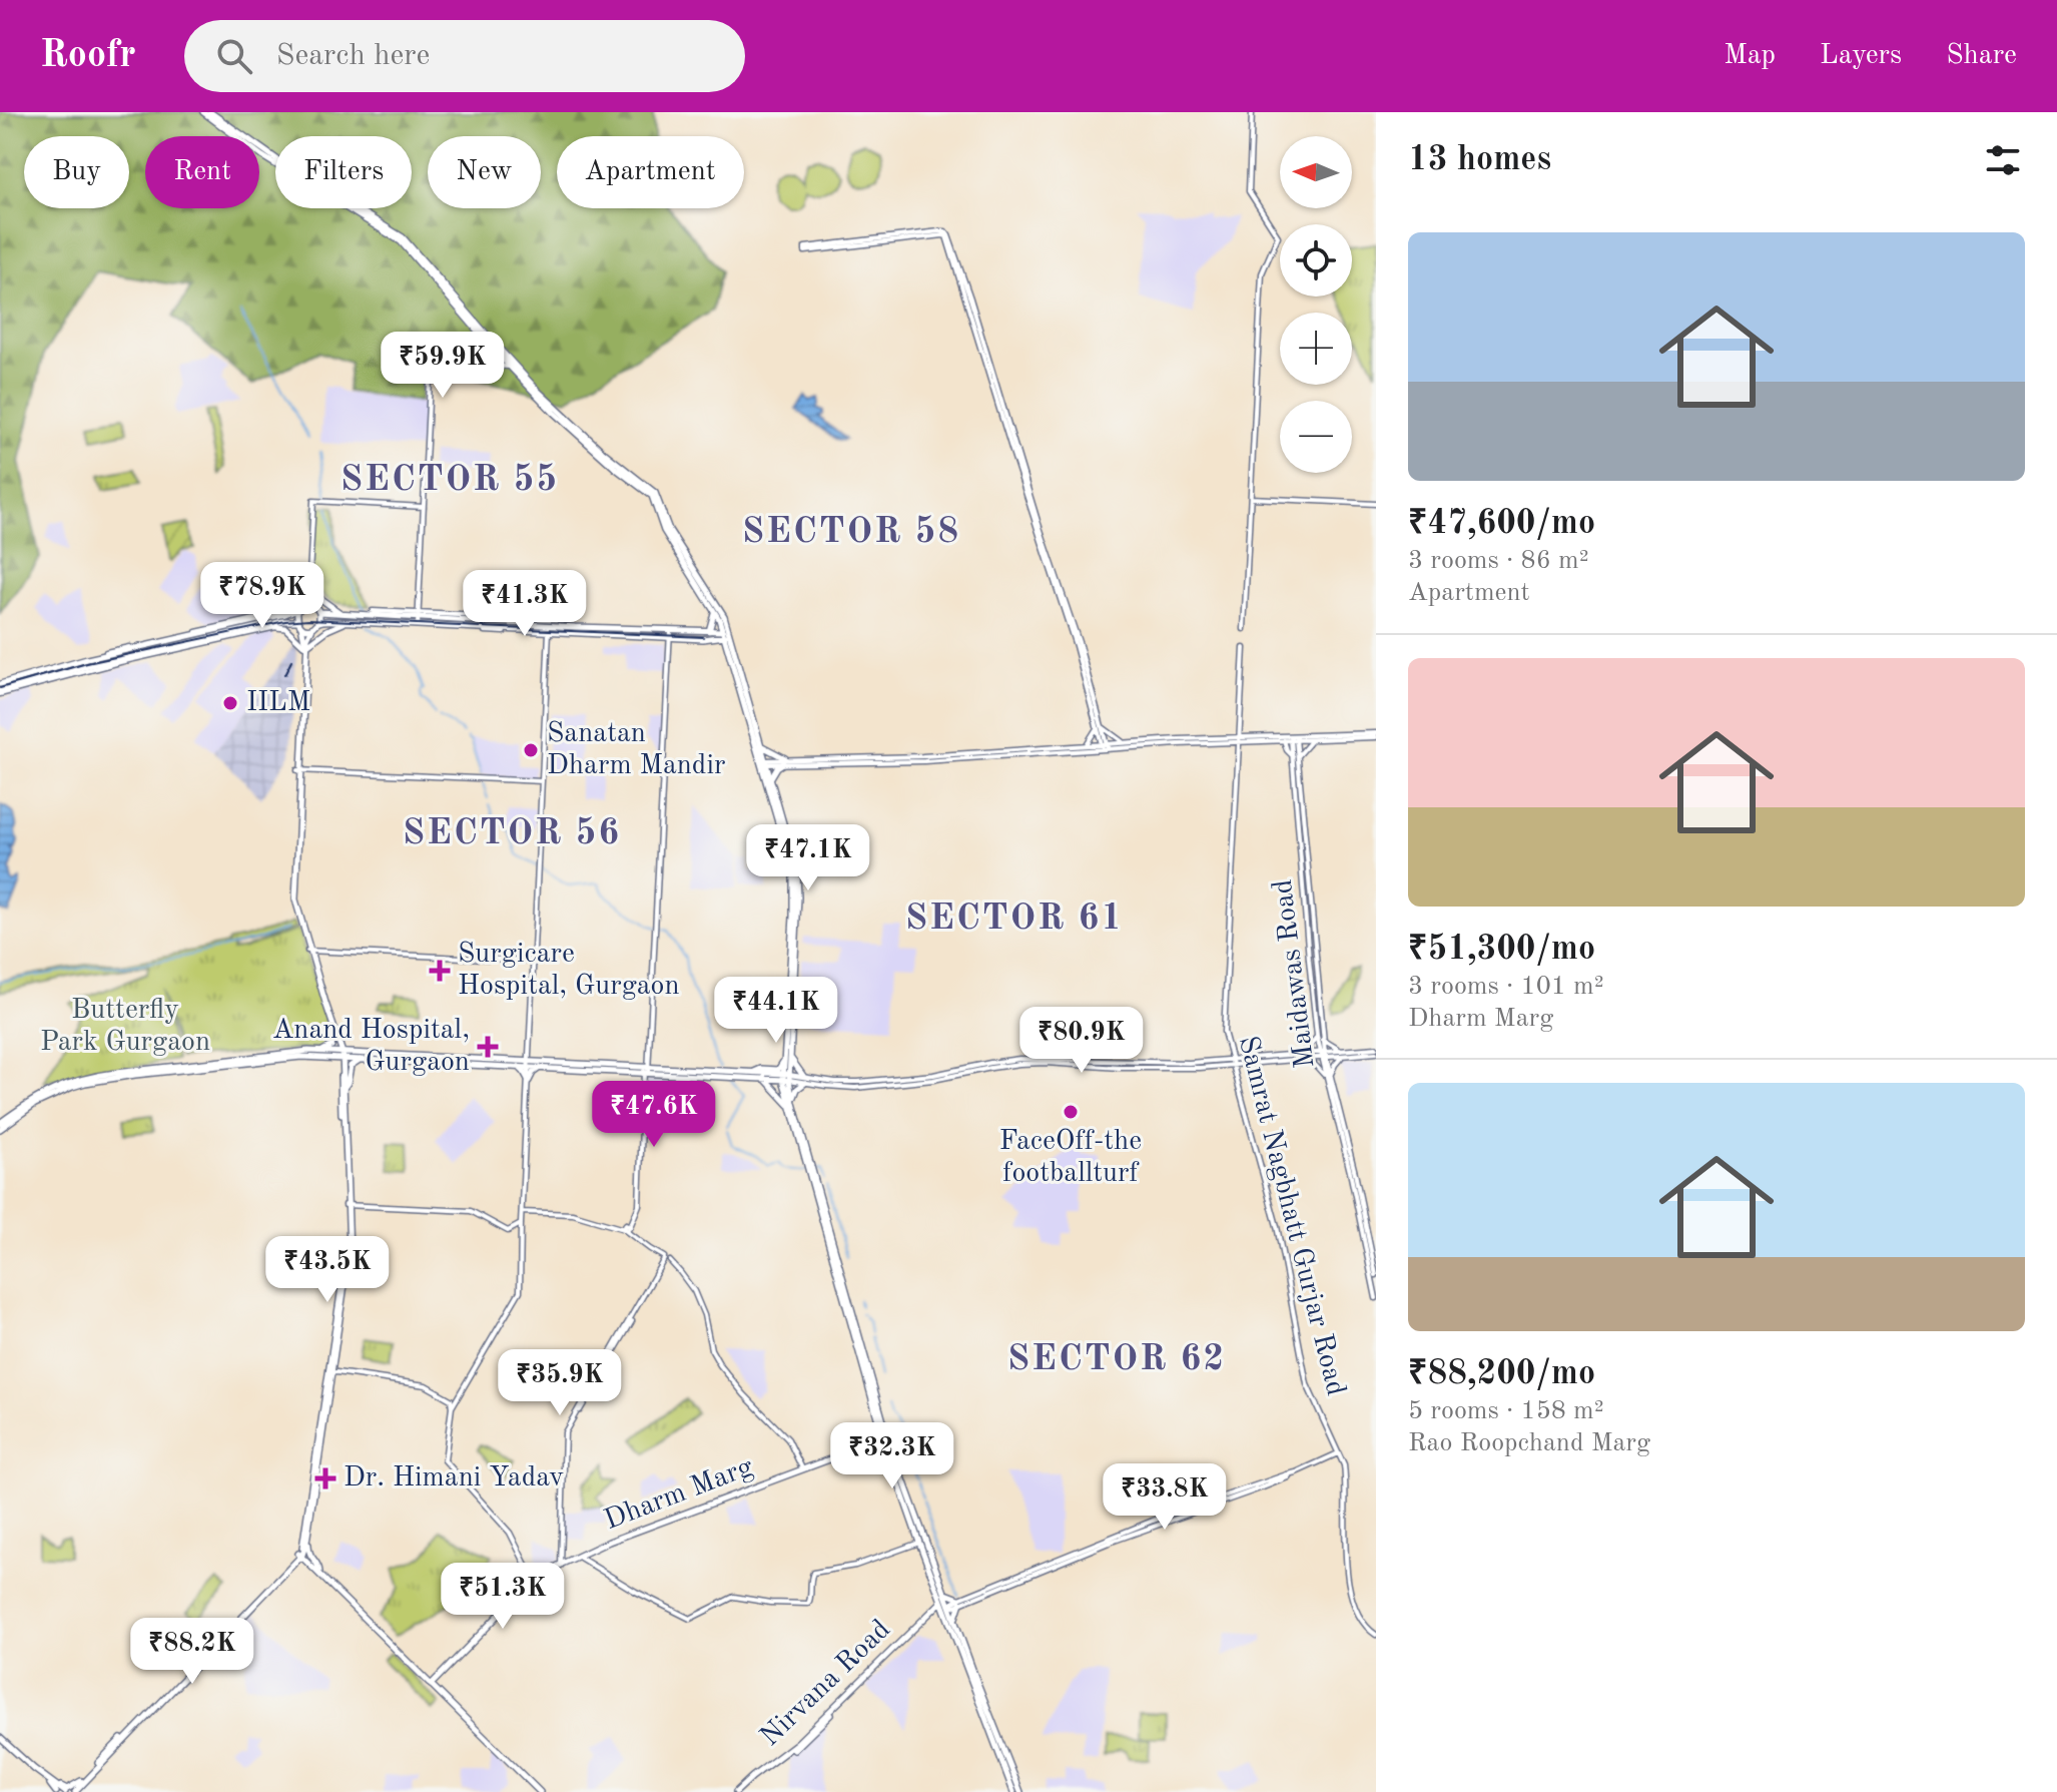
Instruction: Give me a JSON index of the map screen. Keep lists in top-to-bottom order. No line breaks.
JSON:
{"streets":{"main road":["Dharm Marg","Nirvana Road"],"street":["Maidawas Road","Samrat Nagbhatt Gurjar Road"]},"districts":["SECTOR 55","SECTOR 58","SECTOR 56","SECTOR 61","SECTOR 62"],"parks":["Butterfly Park Gurgaon"],"places":{"other":["IILM","Sanatan Dharm Mandir","FaceOff-the footballturf"],"health":["Surgicare Hospital, Gurgaon","Anand Hospital, Gurgaon","Dr. Himani Yadav"]},"north":"left","page":{"header":"Roofr","search":"Search here","nav":["Map","Layers","Share"],"heading":"13 homes","map_buttons":["+","−"],"chip":["Buy","Rent","Filters","New","Apartment"],"list":[{"name":"₹47,600/mo","note":"3 rooms · 86 m² · Apartment"},{"name":"₹51,300/mo","note":"3 rooms · 101 m² · Dharm Marg"},{"name":"₹88,200/mo","note":"5 rooms · 158 m² · Rao Roopchand Marg"}],"price":["₹59.9K","₹78.9K","₹41.3K","₹47.1K","₹44.1K","₹80.9K","₹47.6K","₹43.5K","₹35.9K","₹32.3K","₹33.8K","₹51.3K","₹88.2K"]}}
